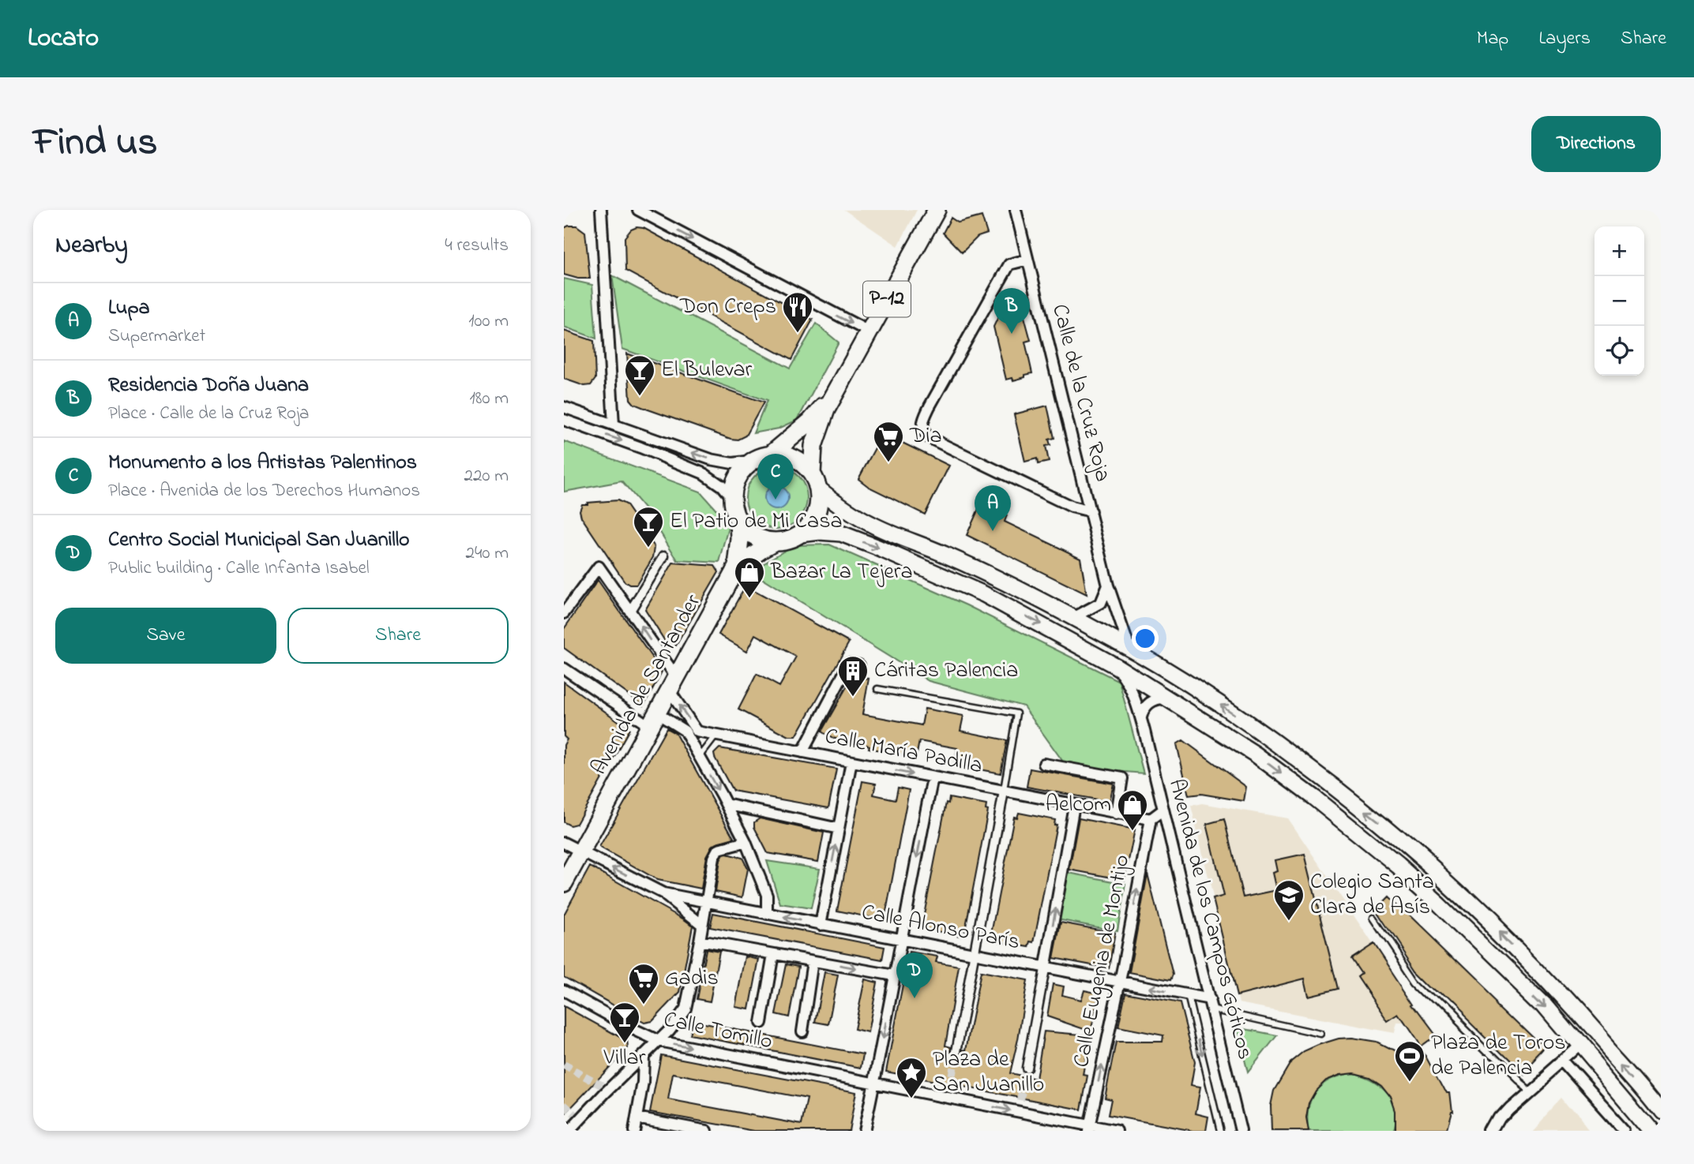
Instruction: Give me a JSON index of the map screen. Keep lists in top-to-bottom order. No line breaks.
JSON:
{"streets":{"highway":["P-12","Avenida de Santander"],"street":["Calle de la Cruz Roja","Calle María Padilla","Avenida de los Campos Góticos","Calle Alonso París","Calle Eugenia de Montijo","Calle Tomillo"]},"crossings":[["Avenida de Santander","Calle María Padilla"],["Avenida de Santander","Calle Alonso París"],["Calle María Padilla","Calle Eugenia de Montijo"],["Avenida de los Campos Góticos","Calle Alonso París"],["Calle Alonso París","Calle Eugenia de Montijo"],["Calle Eugenia de Montijo","Calle Tomillo"]],"one_way":["Calle Tomillo"],"places":{"restaurant":["Don Creps"],"bar":["El Bulevar","El Patio de Mi Casa","Villar"],"supermarket":["Dia","Gadis"],"shop":["Bazar La Tejera","Aelcom"],"building":["Cáritas Palencia"],"school or university":["Colegio Santa Clara de Asís"],"sports":["Plaza de Toros de Palencia"],"place":["Plaza de San Juanillo"]},"page":{"header":"Locato","nav":["Map","Layers","Share"],"title":"Find us","buttons":["Directions",["Save","Share"]],"heading":["Nearby","4 results"],"map_buttons":["+","−"],"list":[{"mark":"A","name":"Lupa","note":"Supermarket","value":"100 m"},{"mark":"B","name":"Residencia Doña Juana","note":"Place · Calle de la Cruz Roja","value":"180 m"},{"mark":"C","name":"Monumento a los Artistas Palentinos","note":"Place · Avenida de los Derechos Humanos","value":"220 m"},{"mark":"D","name":"Centro Social Municipal San Juanillo","note":"Public building · Calle Infanta Isabel","value":"240 m"}],"pins":["B","C","A","D"]}}
